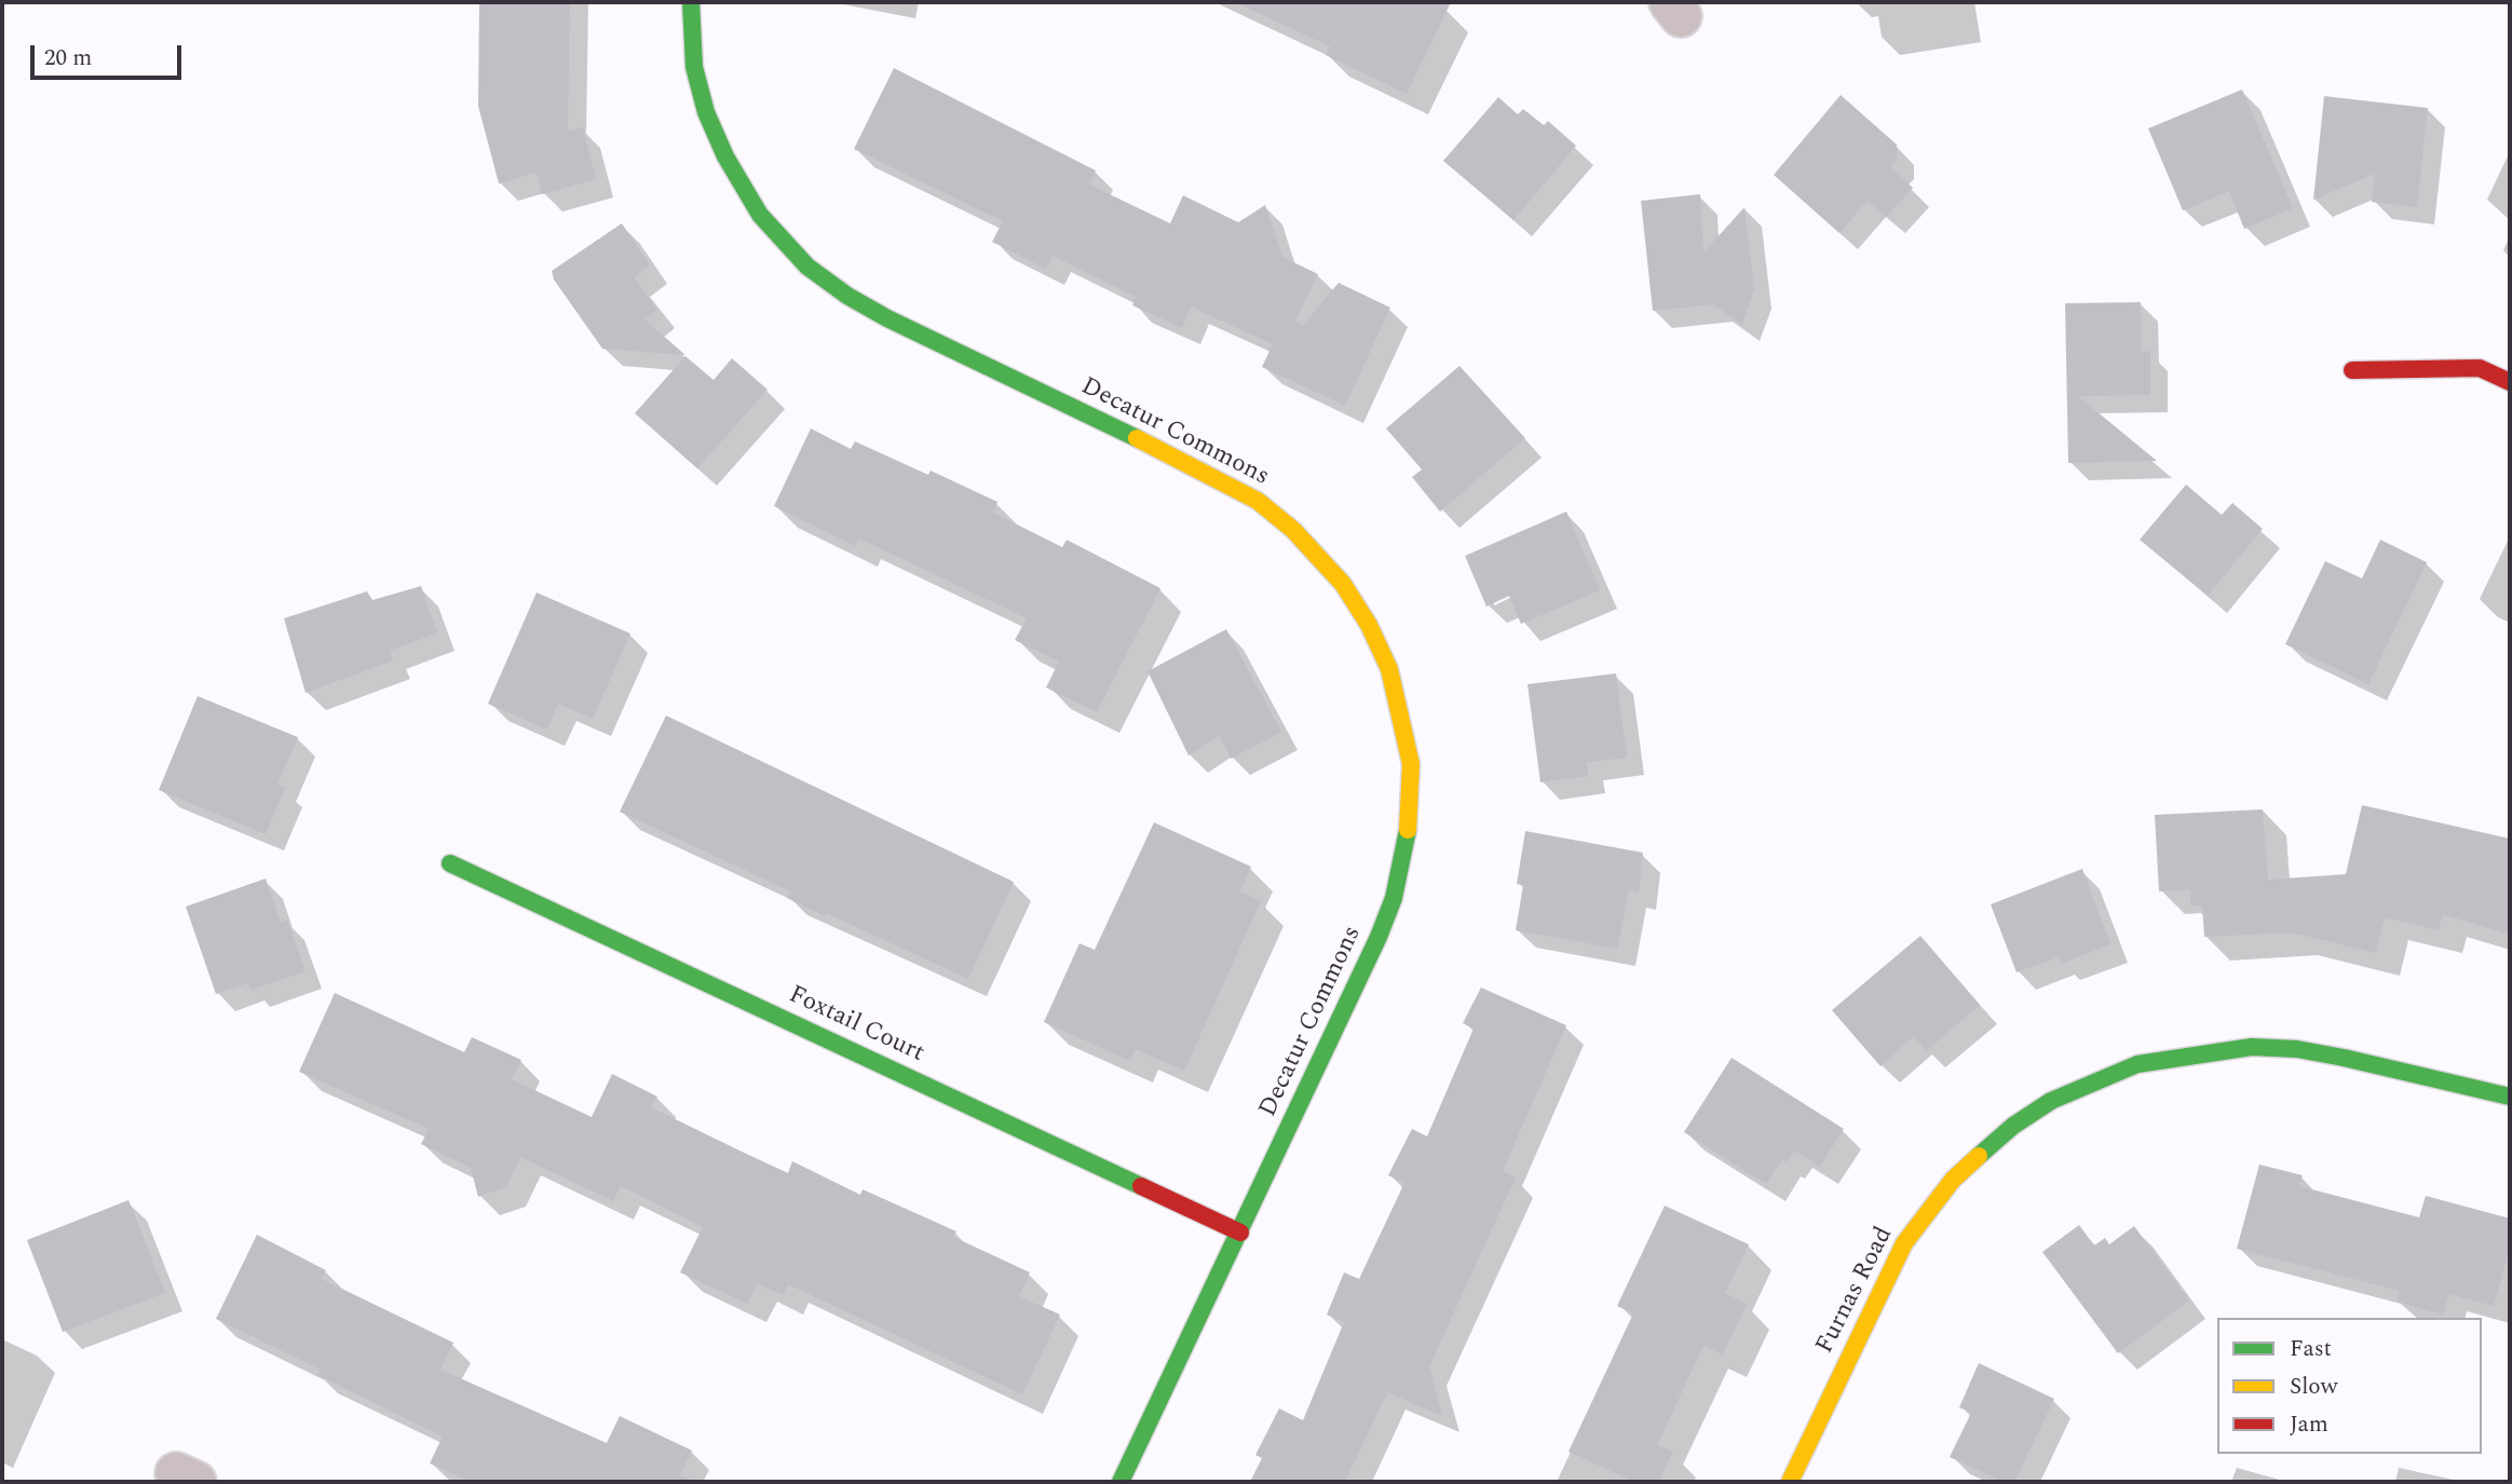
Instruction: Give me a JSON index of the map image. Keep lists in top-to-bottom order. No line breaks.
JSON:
{"streets":{"street":["Decatur Commons","Foxtail Court","Furnas Road"]},"crossings":[["Decatur Commons","Foxtail Court"]],"legend":["Fast","Slow","Jam"],"scale_bar":"20 m"}
